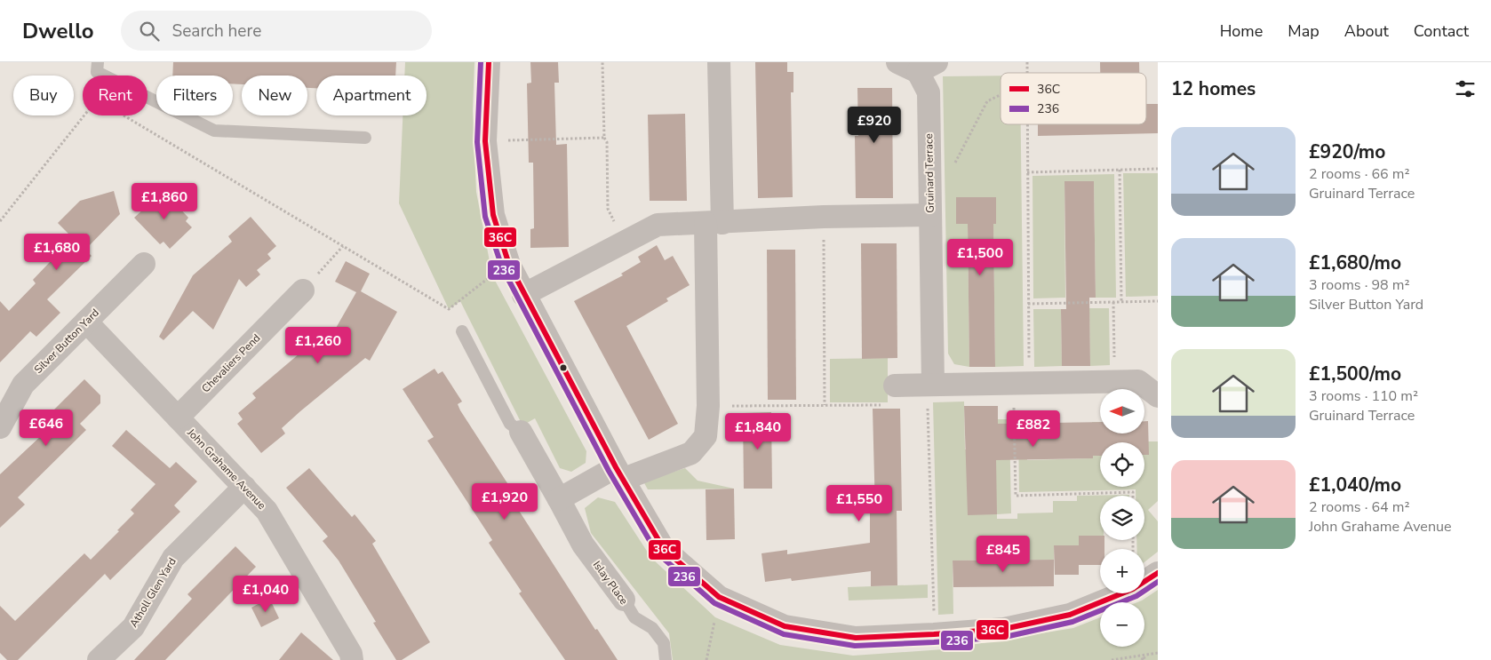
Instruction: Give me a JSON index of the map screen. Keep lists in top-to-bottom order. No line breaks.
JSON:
{"streets":{"street":["Gruinard Terrace","Silver Button Yard","Chevaliers Pend","John Grahame Avenue","Islay Place","Atholl Glen Yard"]},"crossings":[["Silver Button Yard","John Grahame Avenue"],["Chevaliers Pend","John Grahame Avenue"],["John Grahame Avenue","Atholl Glen Yard"]],"lines":["transit line 36C","transit line 236"],"legend":["36C","236"],"north":"left","page":{"header":"Dwello","search":"Search here","nav":["Home","Map","About","Contact"],"heading":"12 homes","chip":["Buy","Rent","Filters","New","Apartment"],"price":["£920","£1,860","£1,680","£1,500","£1,260","£646","£882","£1,840","£1,920","£1,550","£845","£1,040"],"list":[{"name":"£920/mo","note":"2 rooms · 66 m² · Gruinard Terrace"},{"name":"£1,680/mo","note":"3 rooms · 98 m² · Silver Button Yard"},{"name":"£1,500/mo","note":"3 rooms · 110 m² · Gruinard Terrace"},{"name":"£1,040/mo","note":"2 rooms · 64 m² · John Grahame Avenue"}],"map_buttons":["+","−"]}}
